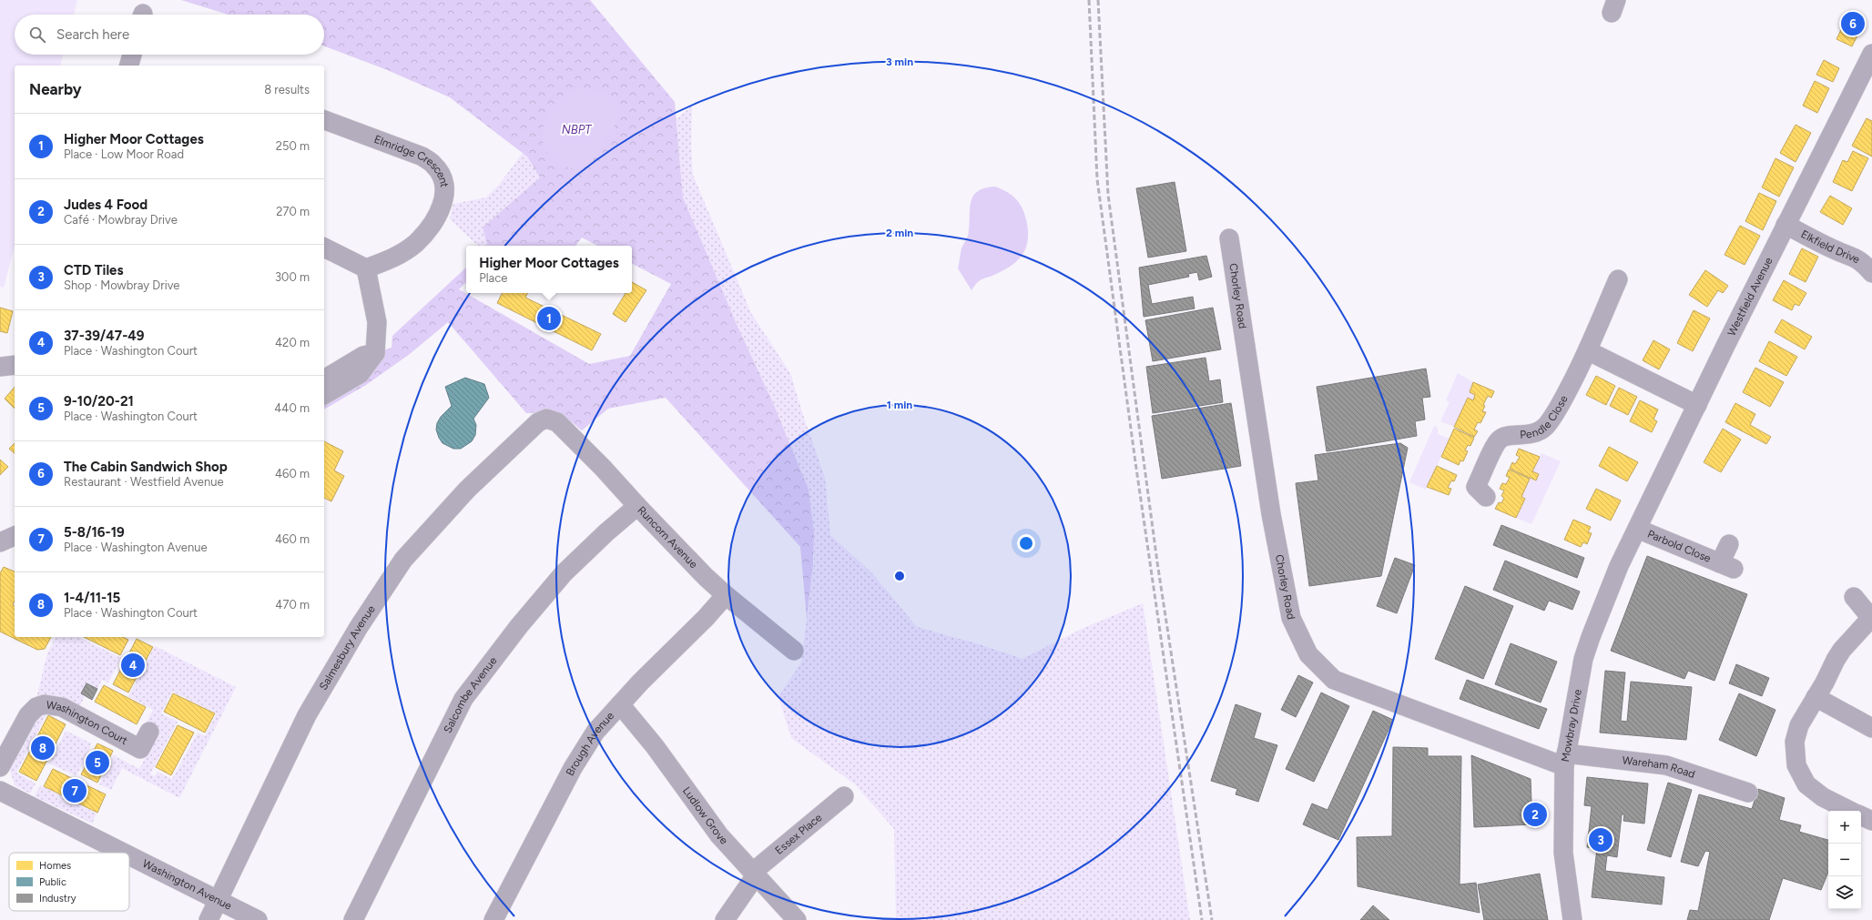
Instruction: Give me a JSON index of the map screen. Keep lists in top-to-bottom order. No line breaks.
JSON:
{"streets":{"street":["Elmridge Crescent","Elkfield Drive","Chorley Road","Westfield Avenue","Pendle Close","Runcorn Avenue","Parbold Close","Salmesbury Avenue","Salcombe Avenue","Washington Court","Mowbray Drive","Brough Avenue","Wareham Road","Ludlow Grove","Essex Place","Washington Avenue"]},"crossings":[["Elkfield Drive","Westfield Avenue"],["Chorley Road","Mowbray Drive"],["Chorley Road","Wareham Road"],["Westfield Avenue","Parbold Close"],["Westfield Avenue","Mowbray Drive"],["Runcorn Avenue","Salmesbury Avenue"],["Runcorn Avenue","Salcombe Avenue"],["Runcorn Avenue","Brough Avenue"],["Parbold Close","Mowbray Drive"],["Salmesbury Avenue","Washington Avenue"],["Mowbray Drive","Wareham Road"],["Brough Avenue","Ludlow Grove"],["Ludlow Grove","Essex Place"]],"water":["NBPT"],"legend":["Homes","Public","Industry"],"page":{"pins":["6","1","4","8","5","7","2","3"],"search":"Search here","heading":["Nearby","8 results"],"list":[{"mark":"1","name":"Higher Moor Cottages","note":"Place · Low Moor Road","value":"250 m"},{"mark":"2","name":"Judes 4 Food","note":"Café · Mowbray Drive","value":"270 m"},{"mark":"3","name":"CTD Tiles","note":"Shop · Mowbray Drive","value":"300 m"},{"mark":"4","name":"37-39/47-49","note":"Place · Washington Court","value":"420 m"},{"mark":"5","name":"9-10/20-21","note":"Place · Washington Court","value":"440 m"},{"mark":"6","name":"The Cabin Sandwich Shop","note":"Restaurant · Westfield Avenue","value":"460 m"},{"mark":"7","name":"5-8/16-19","note":"Place · Washington Avenue","value":"460 m"},{"mark":"8","name":"1-4/11-15","note":"Place · Washington Court","value":"470 m"}],"popup":["Higher Moor Cottages","Place"],"map_buttons":["+","−"]},"rings":["3 min","2 min","1 min"]}
